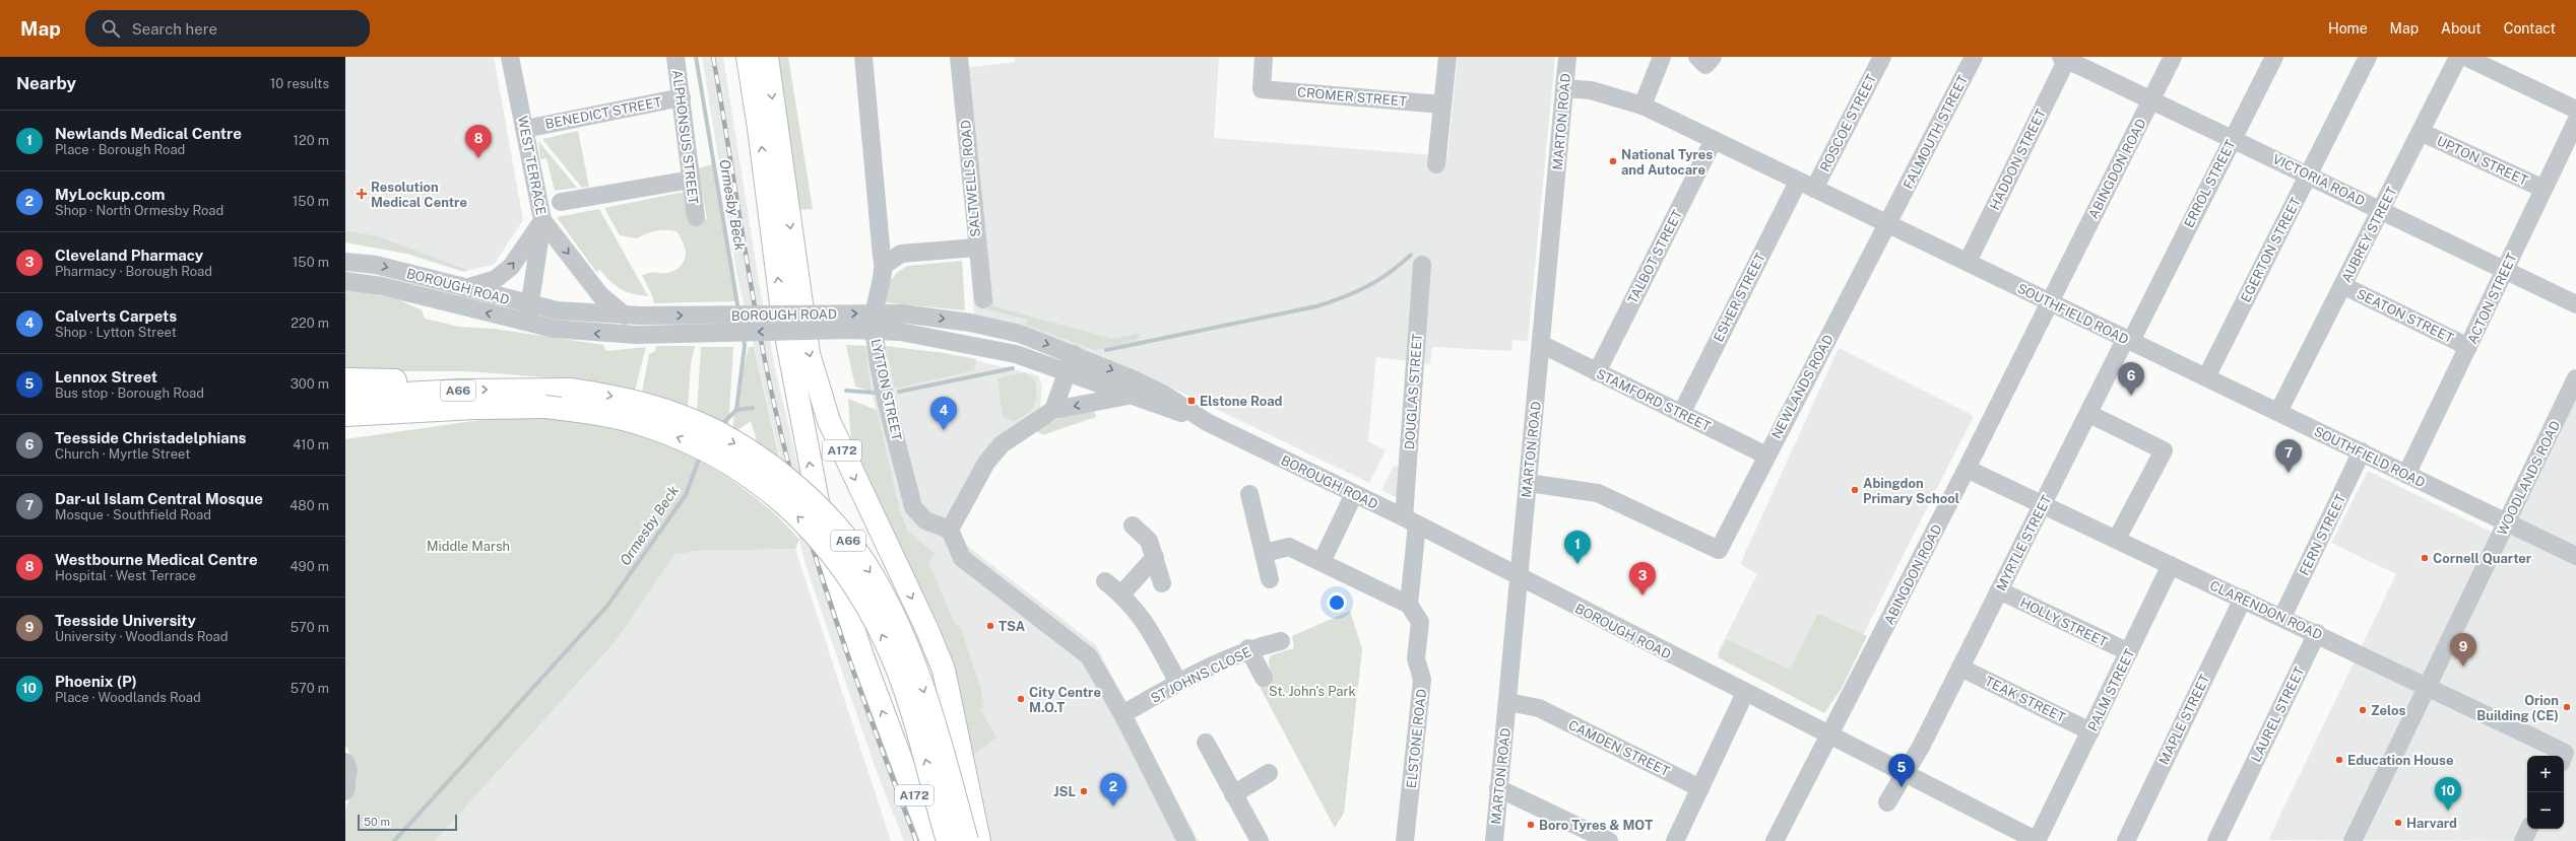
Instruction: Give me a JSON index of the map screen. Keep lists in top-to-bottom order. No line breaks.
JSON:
{"streets":{"highway":["A66","A172"],"street":["CROMER STREET","BENEDICT STREET","MARTON ROAD","ROSCOE STREET","FALMOUTH STREET","ALPHONSUS STREET","HADDON STREET","UPTON STREET","WEST TERRACE","ABINGDON ROAD","SALTWELLS ROAD","VICTORIA ROAD","ERROL STREET","AUBREY STREET","EGERTON STREET","TALBOT STREET","BOROUGH ROAD","ESHER STREET","ACTON STREET","SOUTHFIELD ROAD","SEATON STREET","NEWLANDS ROAD","LYTTON STREET","DOUGLAS STREET","STAMFORD STREET","WOODLANDS ROAD","FERN STREET","MYRTLE STREET","CLARENDON ROAD","HOLLY STREET","ST JOHNS CLOSE","PALM STREET","TEAK STREET","LAUREL STREET","MAPLE STREET","ELSTONE ROAD","CAMDEN STREET"]},"crossings":[["BENEDICT STREET","ALPHONSUS STREET"],["BENEDICT STREET","WEST TERRACE"],["MARTON ROAD","BOROUGH ROAD"],["MARTON ROAD","SOUTHFIELD ROAD"],["MARTON ROAD","NEWLANDS ROAD"],["MARTON ROAD","STAMFORD STREET"],["MARTON ROAD","CAMDEN STREET"],["ROSCOE STREET","SOUTHFIELD ROAD"],["FALMOUTH STREET","SOUTHFIELD ROAD"],["FALMOUTH STREET","NEWLANDS ROAD"],["HADDON STREET","VICTORIA ROAD"],["HADDON STREET","SOUTHFIELD ROAD"],["UPTON STREET","AUBREY STREET"],["UPTON STREET","ACTON STREET"],["WEST TERRACE","BOROUGH ROAD"],["ABINGDON ROAD","VICTORIA ROAD"],["ABINGDON ROAD","BOROUGH ROAD"],["ABINGDON ROAD","SOUTHFIELD ROAD"],["ABINGDON ROAD","CLARENDON ROAD"],["VICTORIA ROAD","ERROL STREET"],["VICTORIA ROAD","AUBREY STREET"],["VICTORIA ROAD","EGERTON STREET"],["VICTORIA ROAD","ACTON STREET"],["ERROL STREET","SOUTHFIELD ROAD"],["ERROL STREET","MYRTLE STREET"],["AUBREY STREET","SOUTHFIELD ROAD"],["AUBREY STREET","SEATON STREET"],["EGERTON STREET","SOUTHFIELD ROAD"],["TALBOT STREET","SOUTHFIELD ROAD"],["TALBOT STREET","STAMFORD STREET"],["BOROUGH ROAD","DOUGLAS STREET"],["BOROUGH ROAD","MYRTLE STREET"],["BOROUGH ROAD","PALM STREET"],["ESHER STREET","SOUTHFIELD ROAD"],["ESHER STREET","STAMFORD STREET"],["ACTON STREET","SOUTHFIELD ROAD"],["ACTON STREET","SEATON STREET"],["SOUTHFIELD ROAD","NEWLANDS ROAD"],["SOUTHFIELD ROAD","WOODLANDS ROAD"],["SOUTHFIELD ROAD","FERN STREET"],["SOUTHFIELD ROAD","MYRTLE STREET"],["NEWLANDS ROAD","STAMFORD STREET"],["DOUGLAS STREET","ELSTONE ROAD"],["WOODLANDS ROAD","CLARENDON ROAD"],["FERN STREET","CLARENDON ROAD"],["MYRTLE STREET","CLARENDON ROAD"],["MYRTLE STREET","HOLLY STREET"],["MYRTLE STREET","TEAK STREET"],["CLARENDON ROAD","PALM STREET"],["CLARENDON ROAD","LAUREL STREET"],["CLARENDON ROAD","MAPLE STREET"],["HOLLY STREET","PALM STREET"],["PALM STREET","TEAK STREET"]],"water":["Ormesby Beck"],"parks":["Middle Marsh","St. John's Park"],"places":{"other":["National Tyres and Autocare","Abingdon Primary School","Cornell Quarter","TSA","City Centre M.O.T","Orion Building (CE)","Zelos","Education House","JSL","Harvard","Boro Tyres & MOT"],"health":["Resolution Medical Centre"],"transit":["Elstone Road"]},"scale_bar":"50 m","page":{"header":"Map","search":"Search here","nav":["Home","Map","About","Contact"],"heading":["Nearby","10 results"],"list":[{"mark":"1","name":"Newlands Medical Centre","note":"Place · Borough Road","value":"120 m"},{"mark":"2","name":"MyLockup.com","note":"Shop · North Ormesby Road","value":"150 m"},{"mark":"3","name":"Cleveland Pharmacy","note":"Pharmacy · Borough Road","value":"150 m"},{"mark":"4","name":"Calverts Carpets","note":"Shop · Lytton Street","value":"220 m"},{"mark":"5","name":"Lennox Street","note":"Bus stop · Borough Road","value":"300 m"},{"mark":"6","name":"Teesside Christadelphians","note":"Church · Myrtle Street","value":"410 m"},{"mark":"7","name":"Dar-ul Islam Central Mosque","note":"Mosque · Southfield Road","value":"480 m"},{"mark":"8","name":"Westbourne Medical Centre","note":"Hospital · West Terrace","value":"490 m"},{"mark":"9","name":"Teesside University","note":"University · Woodlands Road","value":"570 m"},{"mark":"10","name":"Phoenix (P)","note":"Place · Woodlands Road","value":"570 m"}],"pins":["8","6","4","7","1","3","9","5","2","10"],"map_buttons":["+","−"],"scale":"50 m"}}
